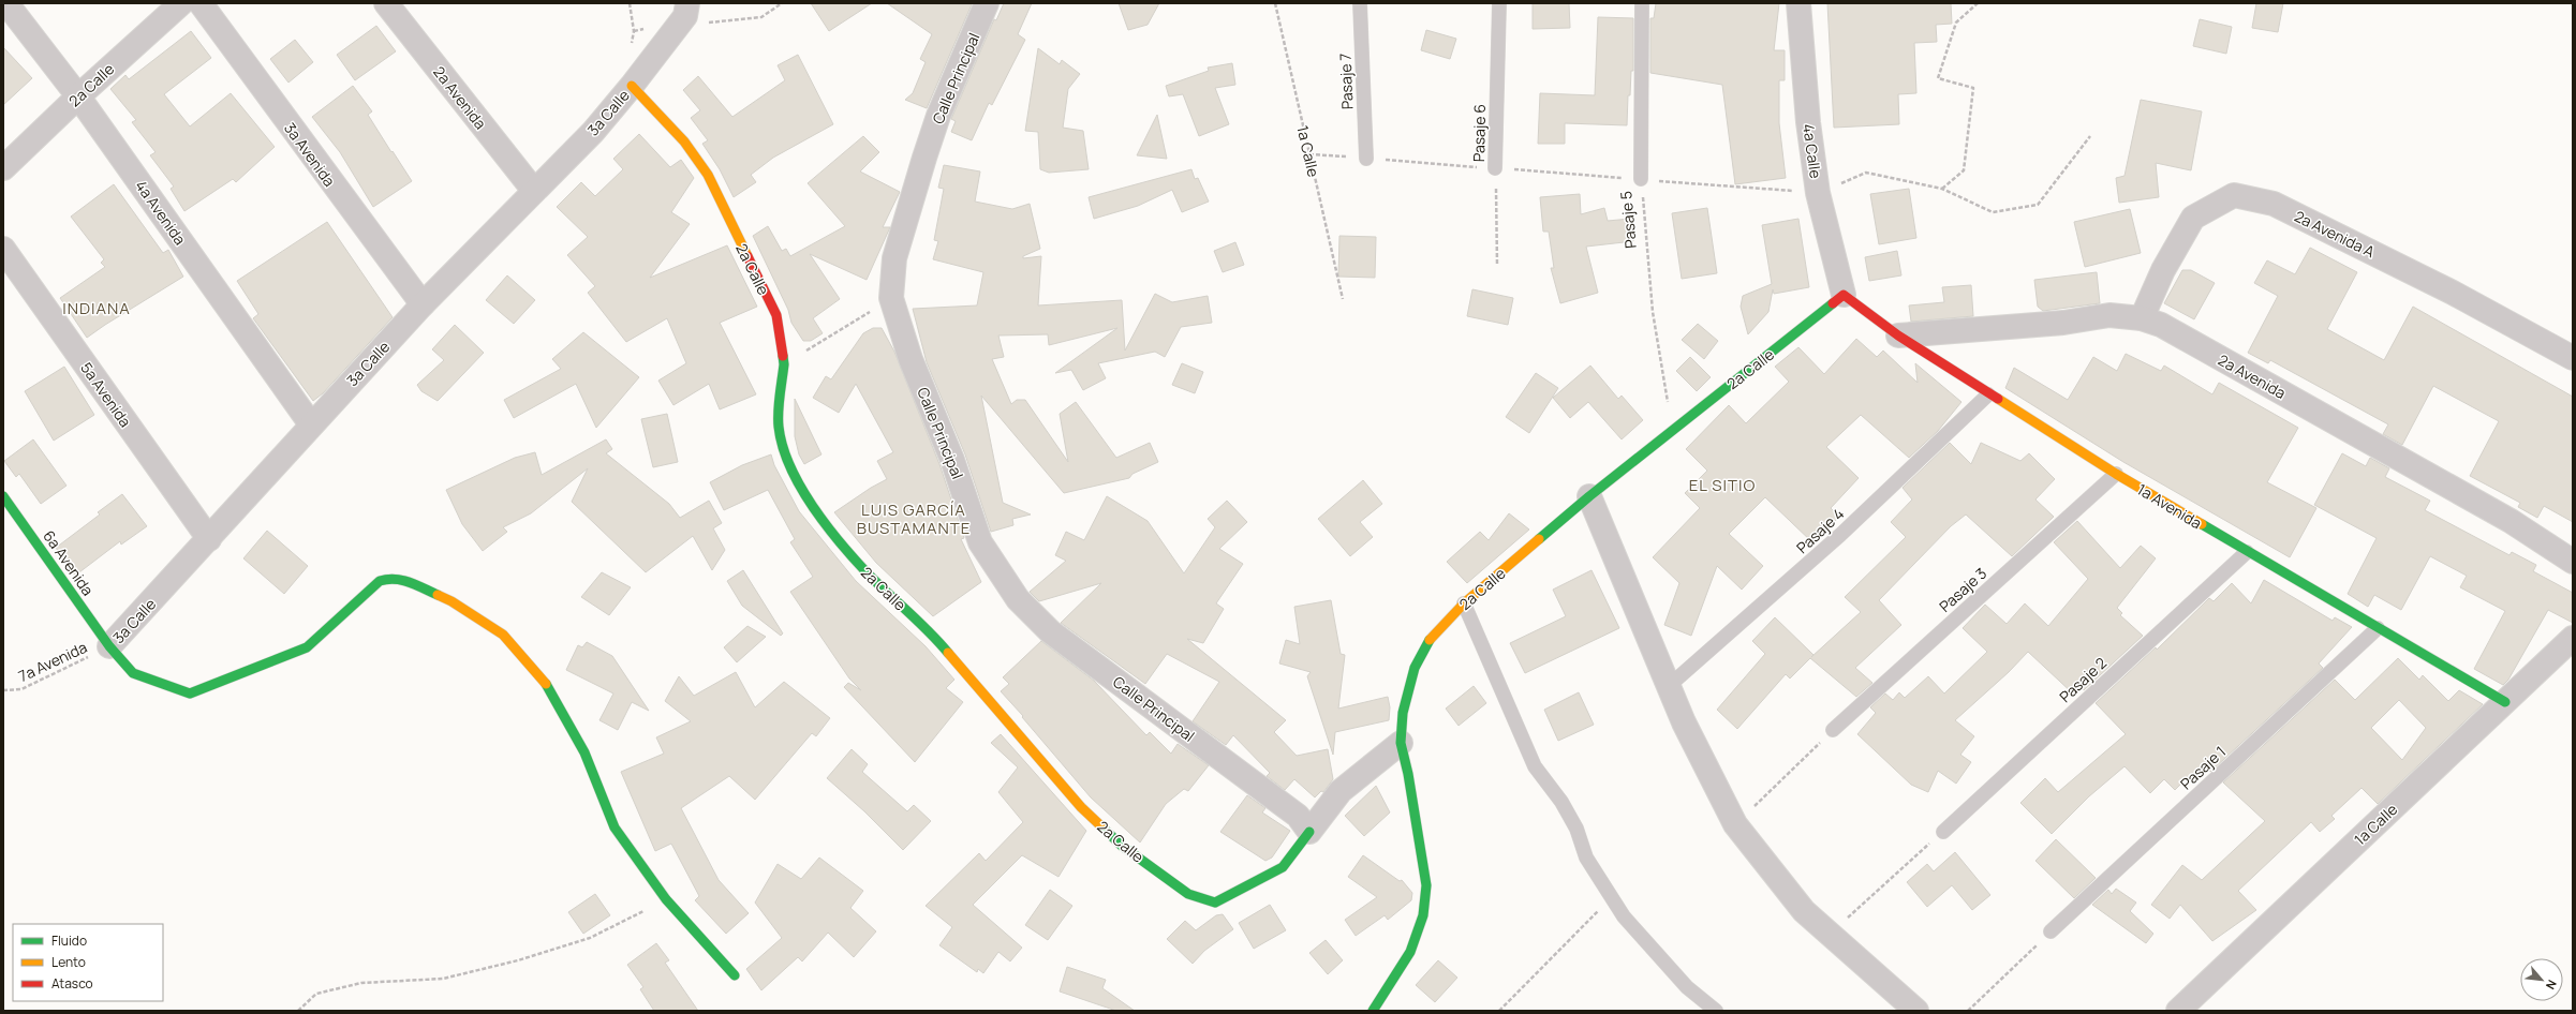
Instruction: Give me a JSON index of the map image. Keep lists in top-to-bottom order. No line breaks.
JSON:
{"streets":{"street":["Calle Principal","2a Calle","2a Avenida","3a Calle","1a Calle","4a Calle","3a Avenida","4a Avenida","2a Avenida A","5a Avenida","1a Avenida","6a Avenida"],"lane":["Pasaje 7","Pasaje 6","Pasaje 5","Pasaje 4","Pasaje 3","Pasaje 2","Pasaje 1"],"path":["7a Avenida"]},"crossings":[["Calle Principal","2a Calle"],["2a Calle","3a Calle"],["2a Calle","4a Calle"],["2a Calle","4a Avenida"],["2a Calle","Pasaje 5"],["2a Calle","1a Avenida"],["2a Avenida","3a Calle"],["2a Avenida","2a Avenida A"],["2a Avenida","1a Avenida"],["3a Calle","3a Avenida"],["3a Calle","4a Avenida"],["3a Calle","5a Avenida"],["3a Calle","6a Avenida"],["3a Calle","7a Avenida"],["1a Calle","1a Avenida"],["4a Calle","1a Avenida"],["1a Avenida","Pasaje 4"],["1a Avenida","Pasaje 3"],["1a Avenida","Pasaje 2"],["1a Avenida","Pasaje 1"],["6a Avenida","7a Avenida"]],"districts":["INDIANA","EL SITIO","LUIS GARCÍA BUSTAMANTE"],"legend":["Fluido","Lento","Atasco"],"north":"bottom right"}
